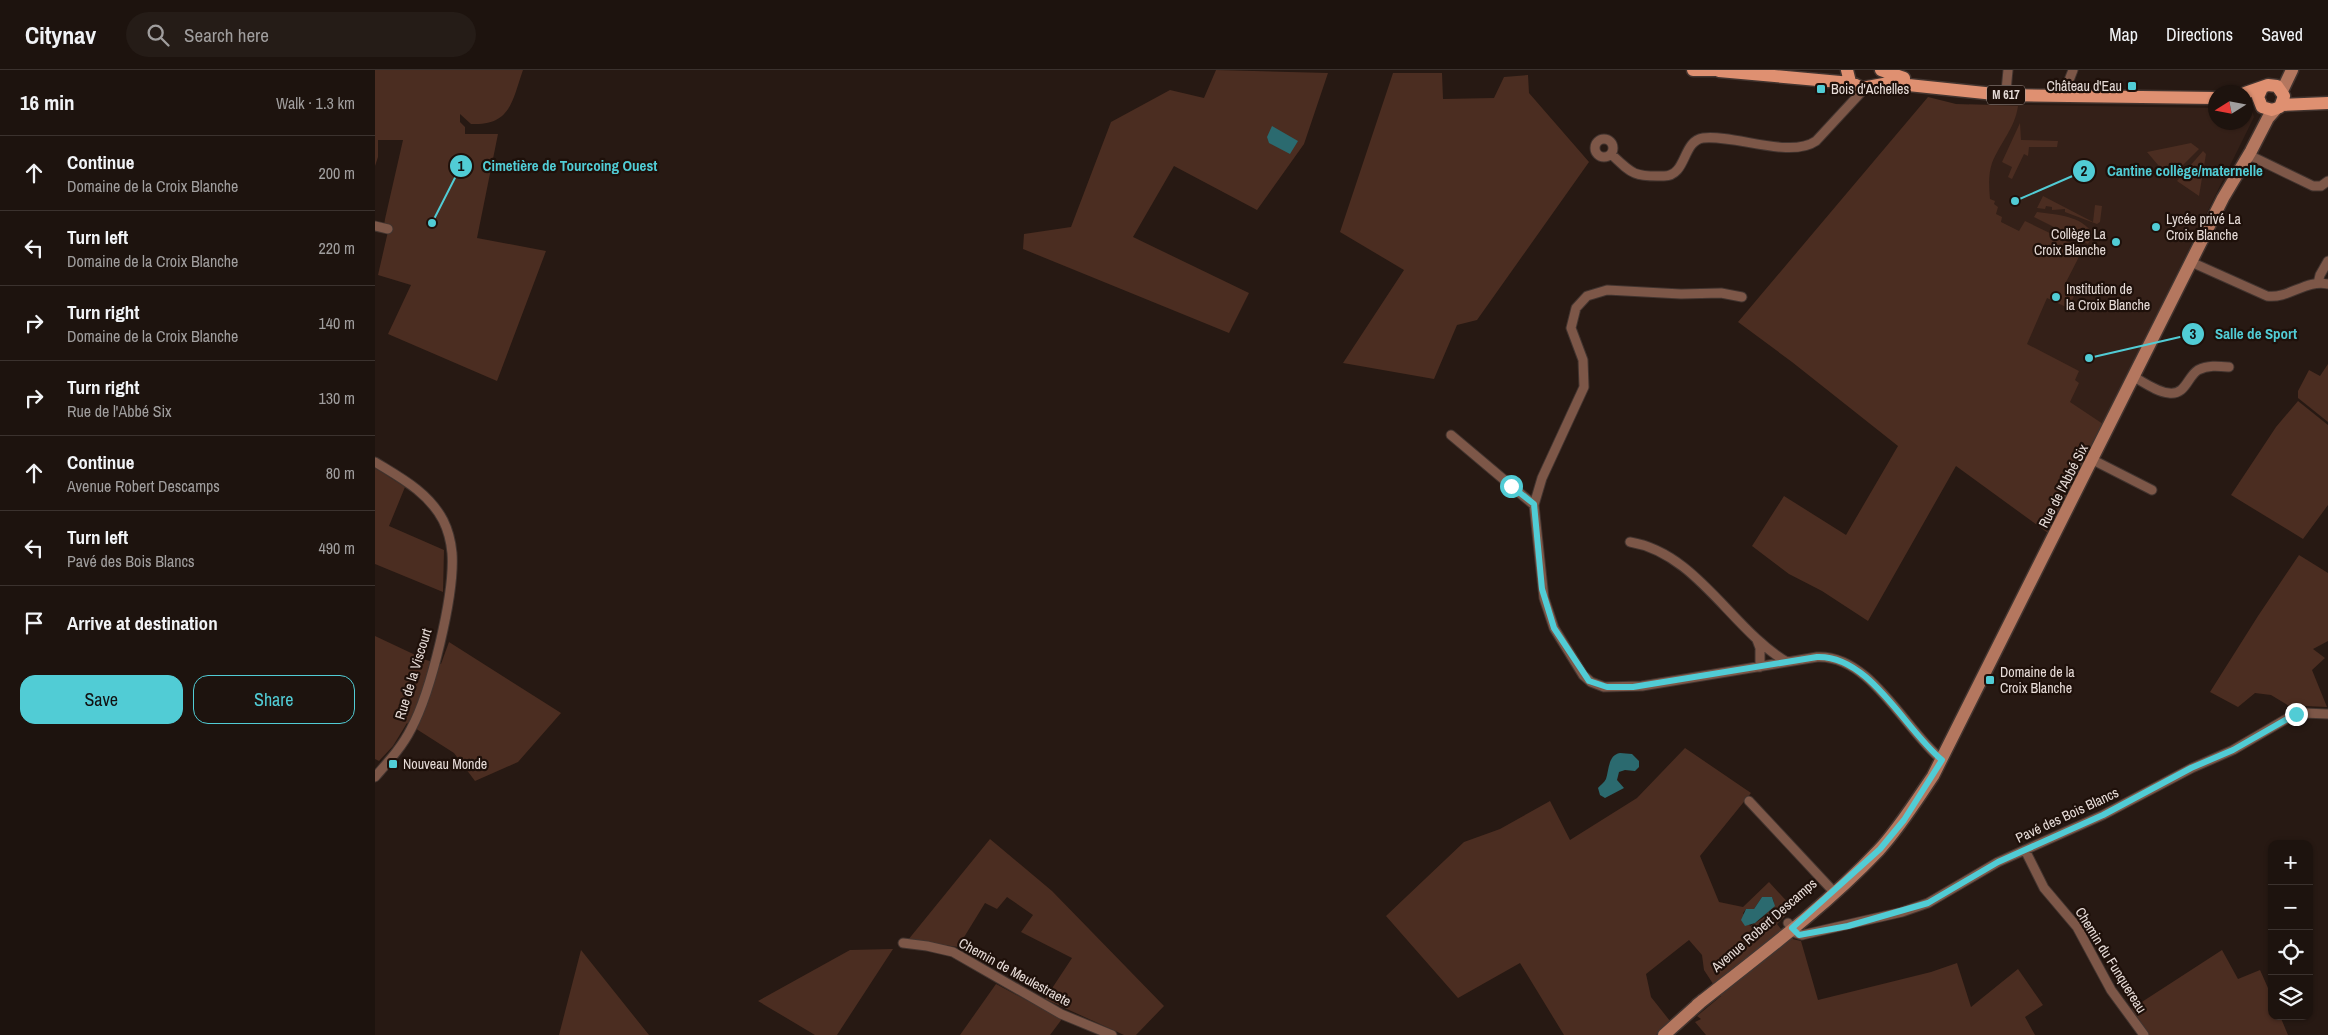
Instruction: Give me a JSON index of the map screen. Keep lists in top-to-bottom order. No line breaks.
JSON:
{"streets":{"main road":["M 617","Rue de l'Abbé Six","Avenue Robert Descamps"],"street":["Rue de la Viscourt","Pavé des Bois Blancs","Chemin du Funquereau","Chemin de Meulestraete"]},"crossings":[["Rue de l'Abbé Six","Avenue Robert Descamps"],["Pavé des Bois Blancs","Avenue Robert Descamps"],["Pavé des Bois Blancs","Chemin du Funquereau"]],"places":{"transit":["Château d'Eau","Bois d'Achelles","Domaine de la Croix Blanche","Nouveau Monde"],"other":["Cantine collège/maternelle","Cimetière de Tourcoing Ouest","Lycée privé La Croix Blanche","Collège La Croix Blanche","Institution de la Croix Blanche","Salle de Sport"]},"north":"left","page":{"header":"Citynav","search":"Search here","nav":["Map","Directions","Saved"],"heading":["16 min","Walk · 1.3 km"],"list":[["Continue","Domaine de la Croix Blanche","200 m"],["Turn left","Domaine de la Croix Blanche","220 m"],["Turn right","Domaine de la Croix Blanche","140 m"],["Turn right","Rue de l'Abbé Six","130 m"],["Continue","Avenue Robert Descamps","80 m"],["Turn left","Pavé des Bois Blancs","490 m"],"Arrive at destination"],"buttons":["Save","Share"],"map_buttons":["+","−"]}}
